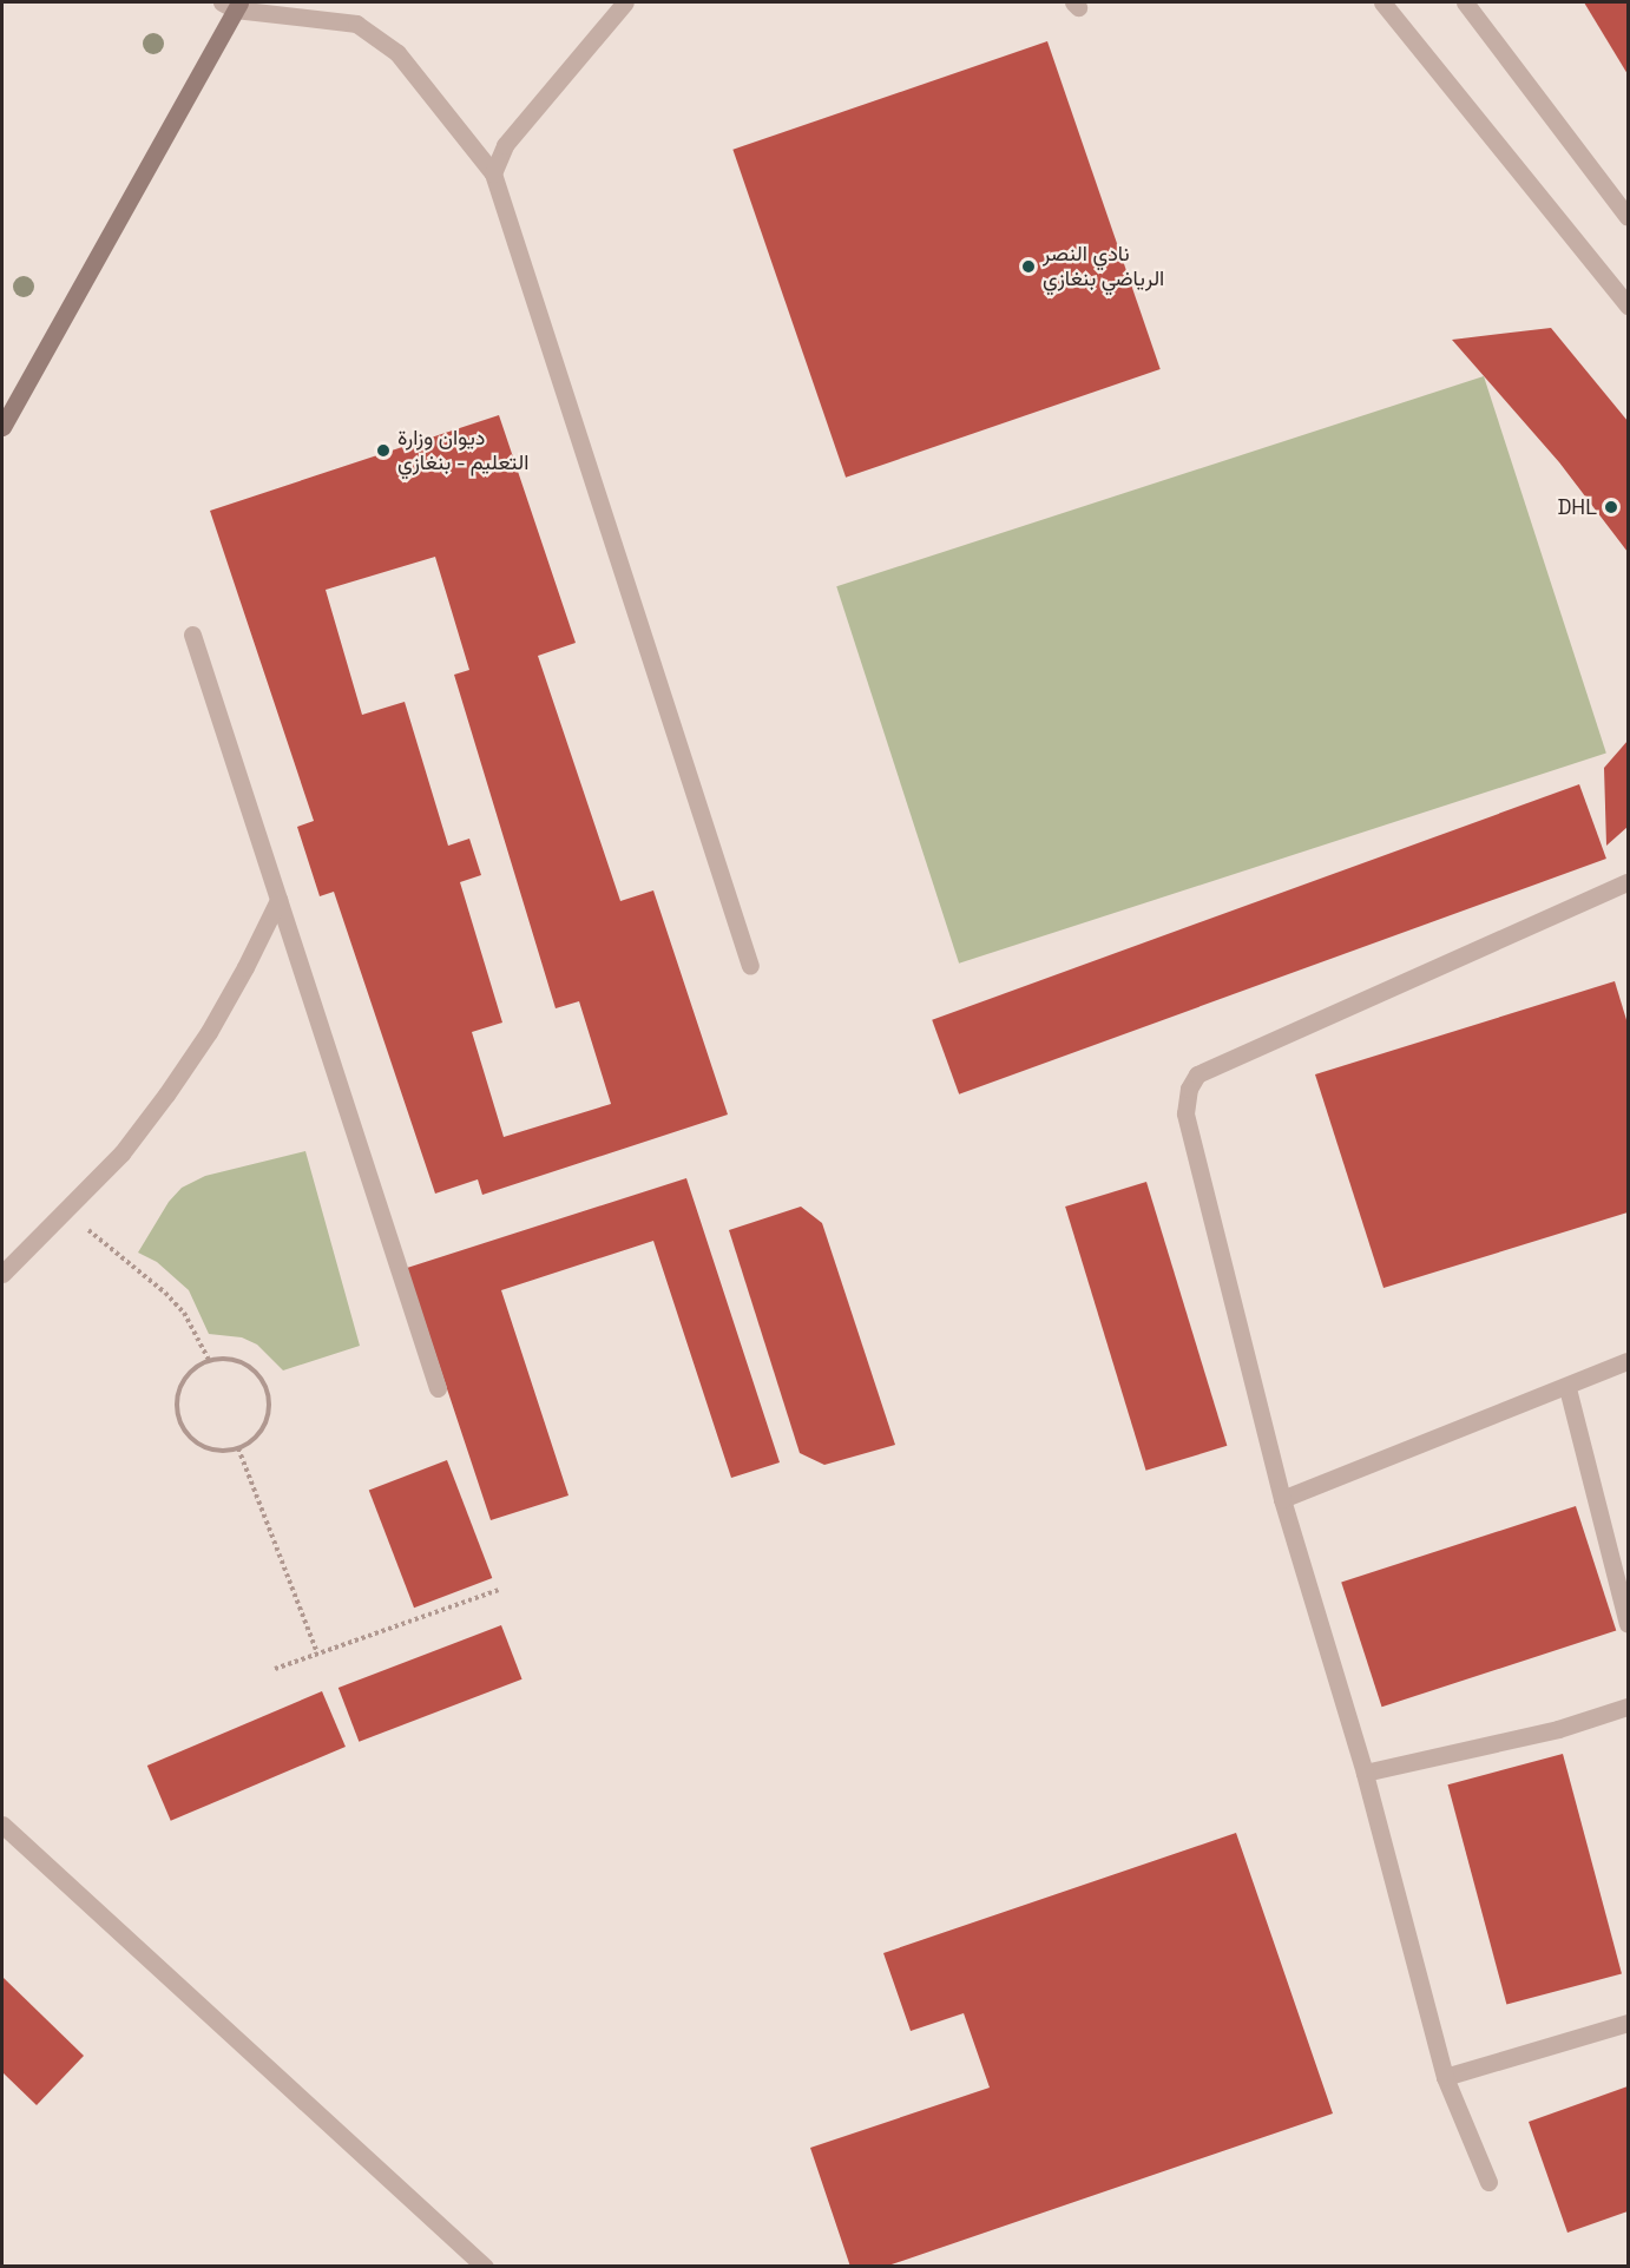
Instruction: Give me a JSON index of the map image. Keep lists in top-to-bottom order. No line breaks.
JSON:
{"places":["نادي النصر الرياضي بنغازي","ديوان وزارة التعليم - بنغازي","DHL"]}
